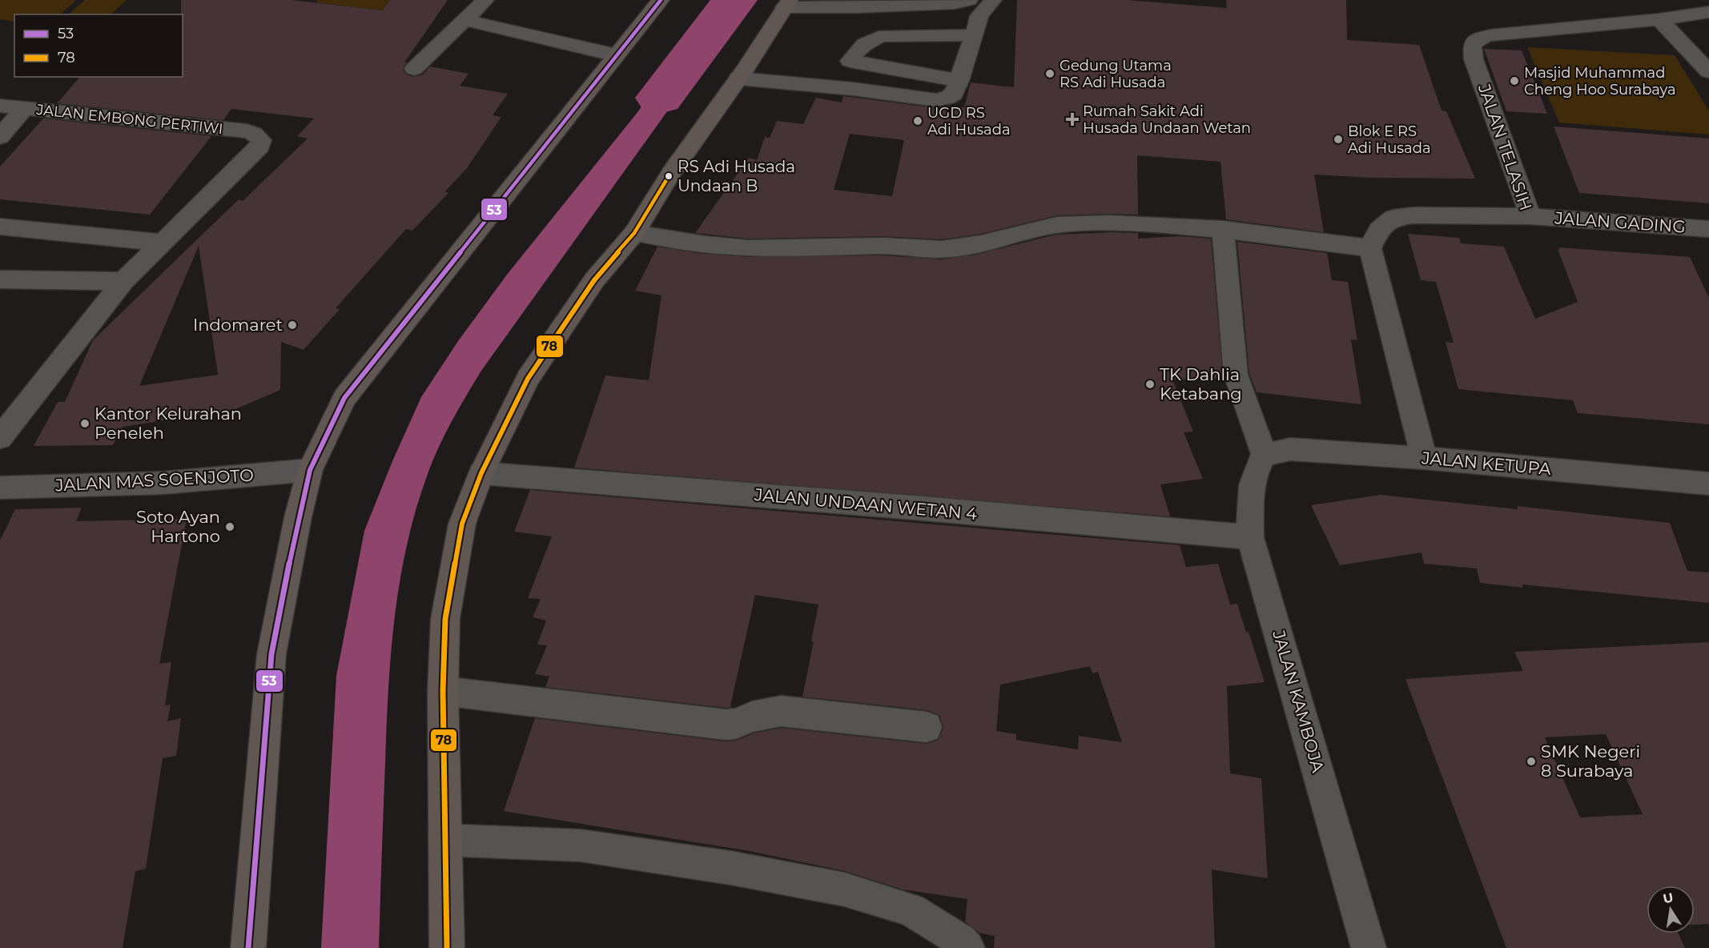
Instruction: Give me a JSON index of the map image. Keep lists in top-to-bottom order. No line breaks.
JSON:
{"streets":{"street":["JALAN EMBONG PERTIWI","JALAN TELASIH","JALAN GADING","JALAN KETUPA","JALAN MAS SOENJOTO","JALAN UNDAAN WETAN 4","JALAN KAMBOJA"]},"crossings":[["JALAN TELASIH","JALAN GADING"],["JALAN KETUPA","JALAN KAMBOJA"],["JALAN UNDAAN WETAN 4","JALAN KAMBOJA"]],"places":{"other":["Gedung Utama RS Adi Husada","Masjid Muhammad Cheng Hoo Surabaya","UGD RS Adi Husada","Blok E RS Adi Husada","RS Adi Husada Undaan B","Indomaret","TK Dahlia Ketabang","Kantor Kelurahan Peneleh","Soto Ayan Hartono","SMK Negeri 8 Surabaya"],"health":["Rumah Sakit Adi Husada Undaan Wetan"]},"lines":["transit line 53","transit line 78"],"legend":["53","78"],"north":"top"}
